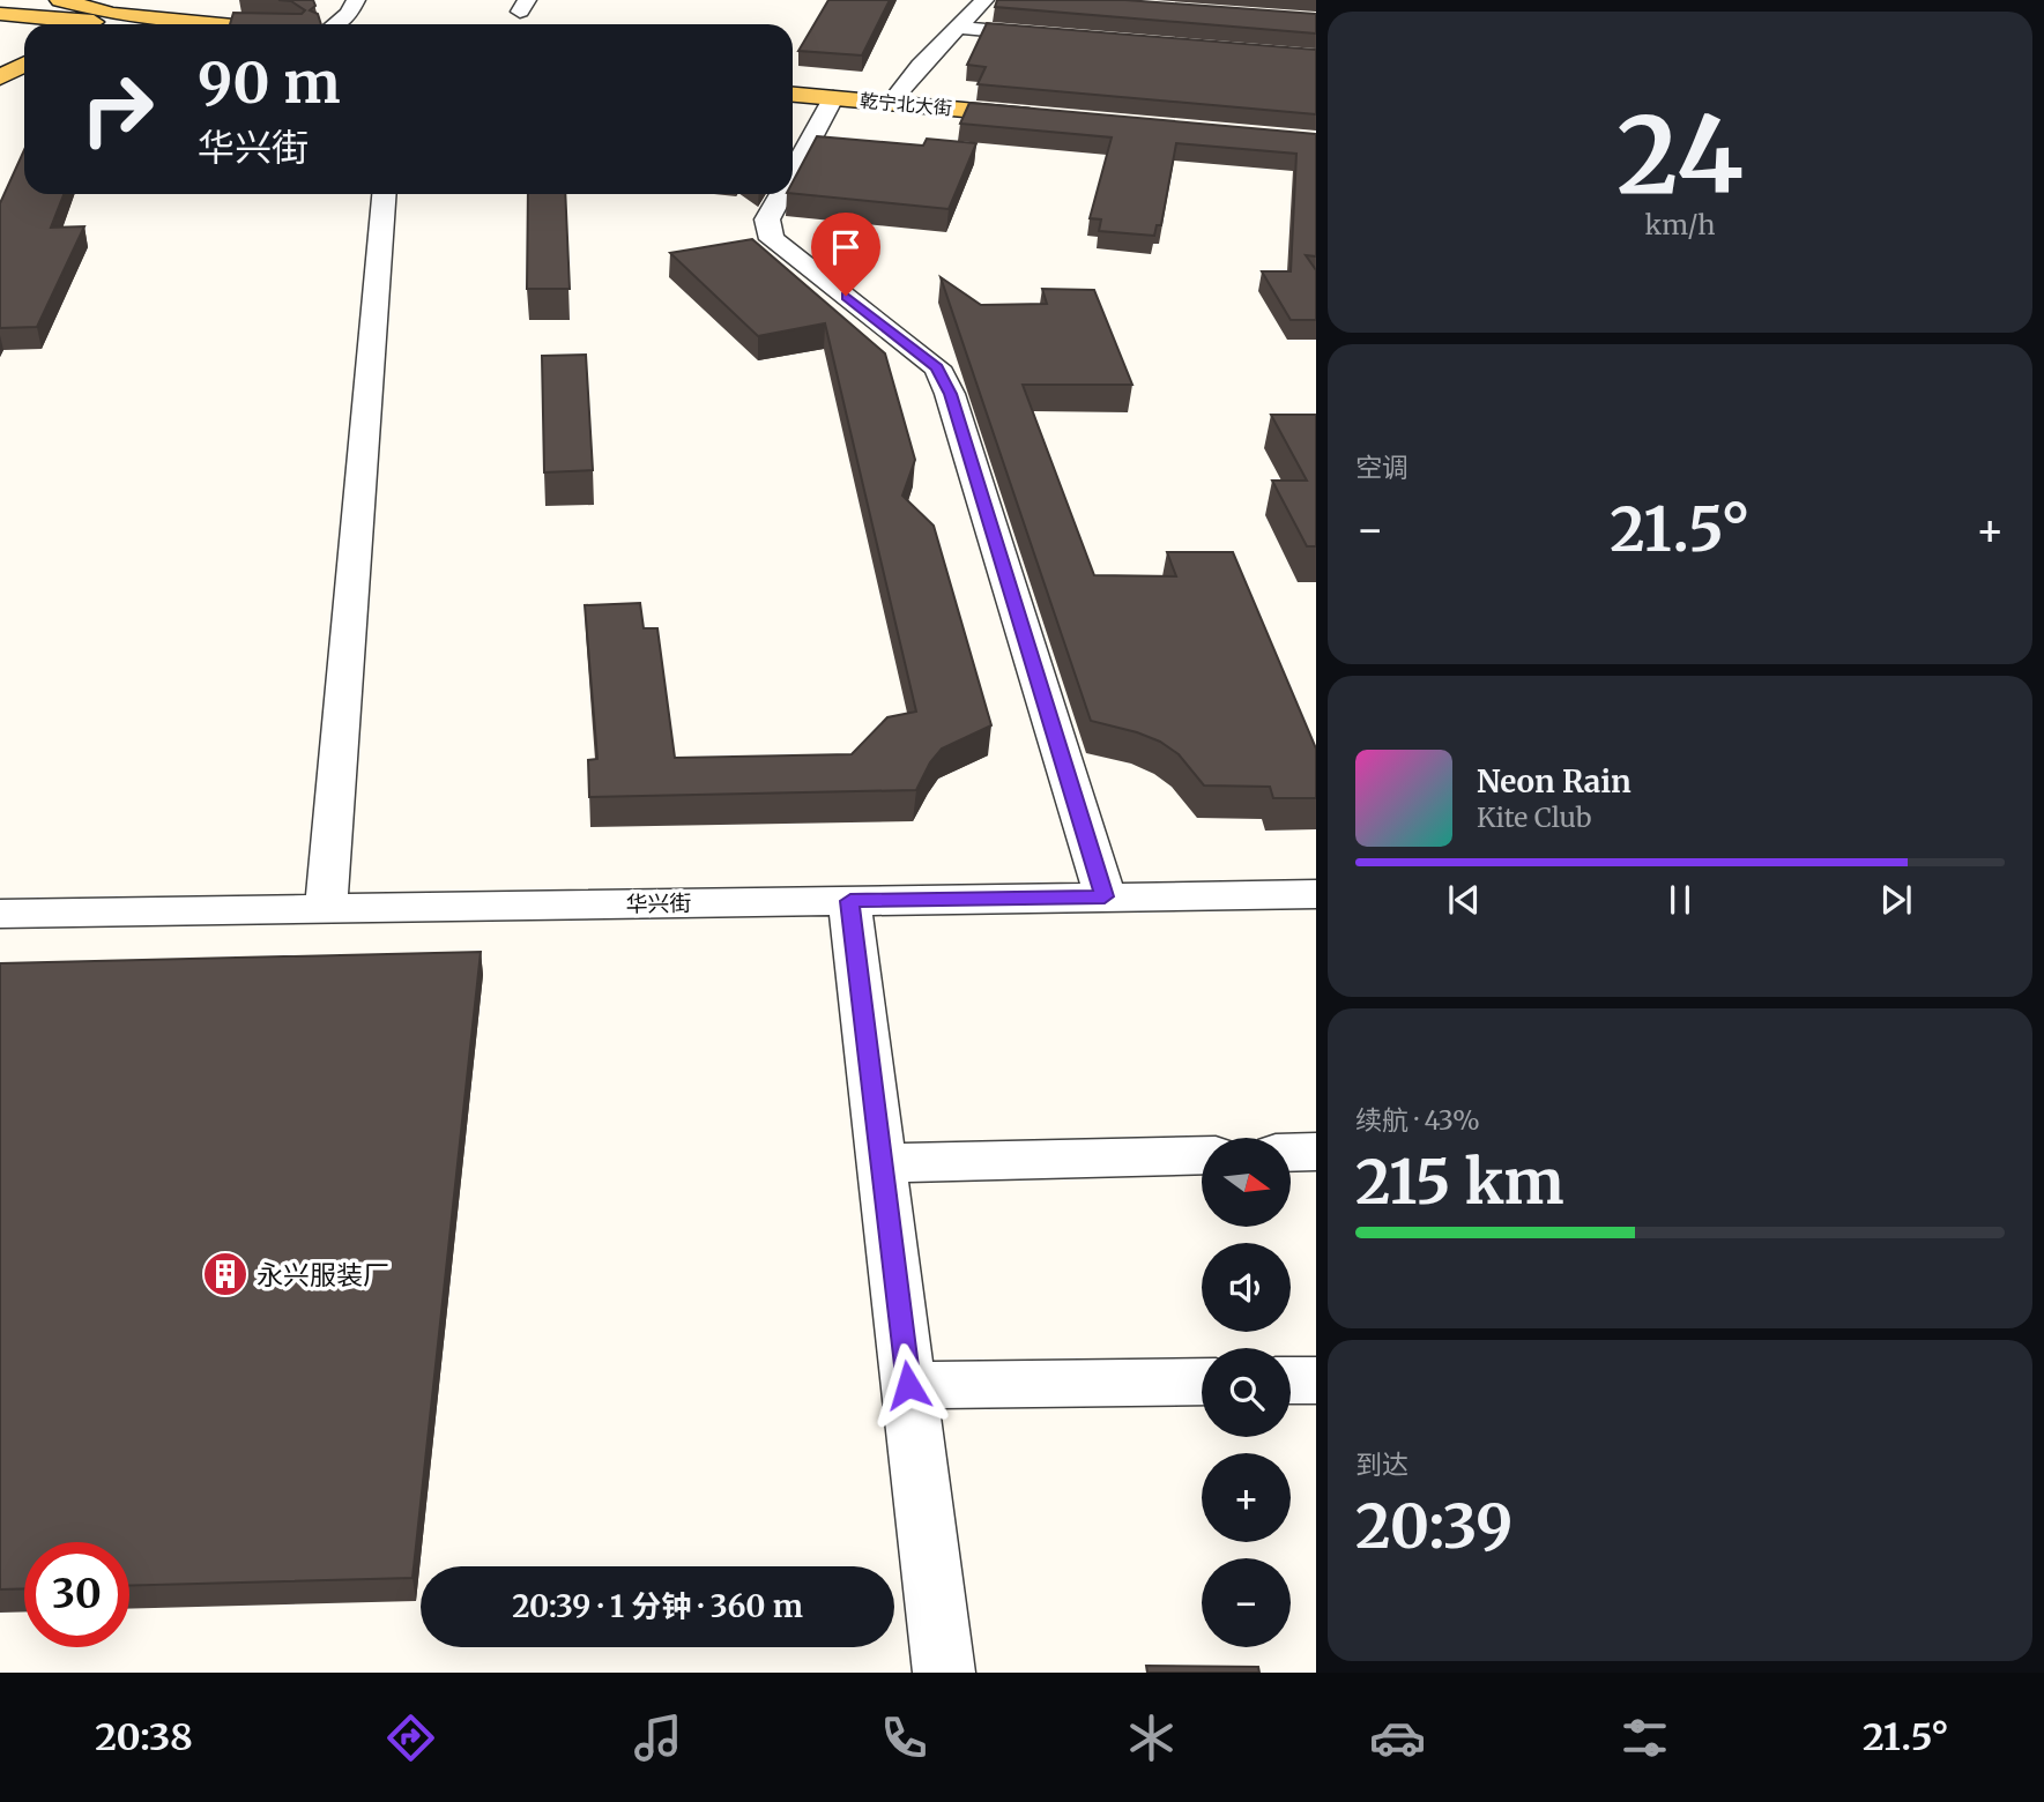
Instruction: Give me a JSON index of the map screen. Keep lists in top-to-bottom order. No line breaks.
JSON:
{"streets":{"main road":["乾宁北大街"],"street":["华兴街"]},"places":{"building":["永兴服装厂"]},"north":"right","page":{"tile":[["24","km/h"],"空调",["续航 · 43%","215 km"],["到达","20:39"]],"turn":["90 m","华兴街"],"heat":["−","21.5°","+"],"song":["Neon Rain","Kite Club"],"map_buttons":["+","−"],"limit":"30","trip":"20:39 · 1 分钟 · 360 m","tabs":["20:38","21.5°"]}}
